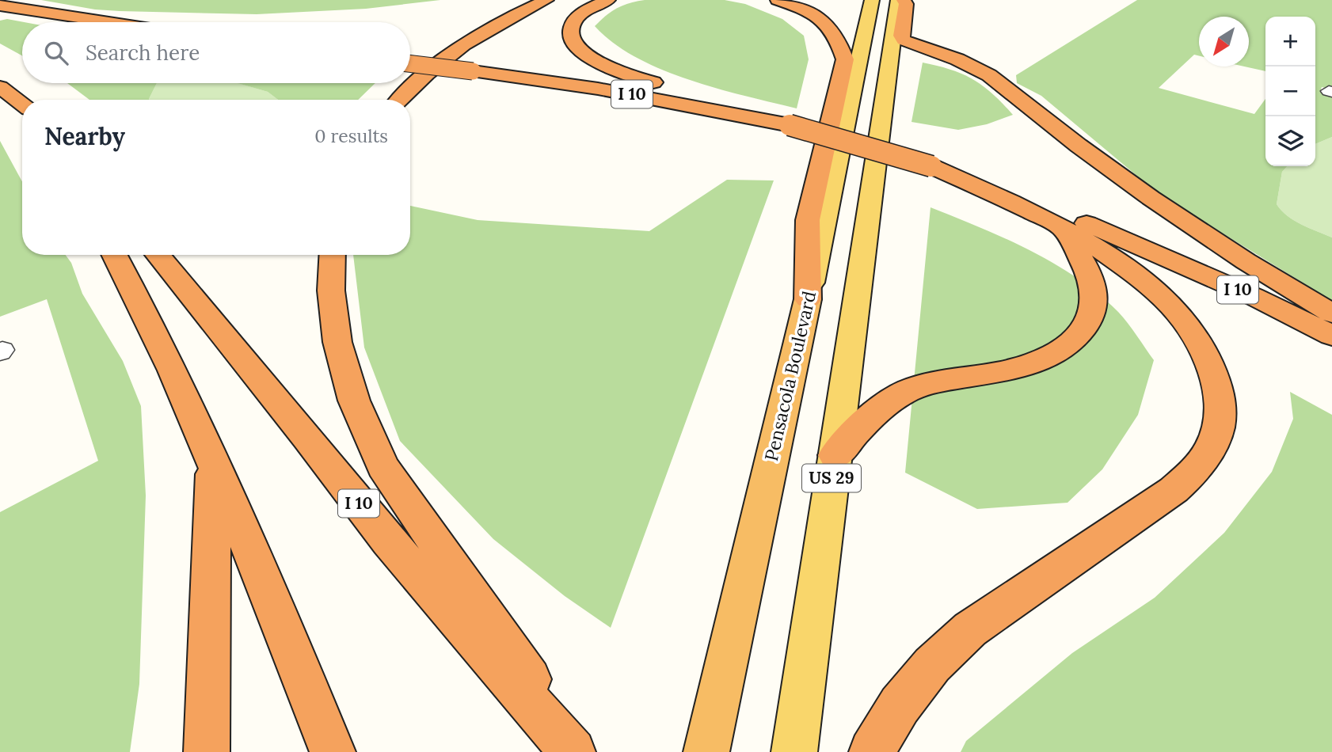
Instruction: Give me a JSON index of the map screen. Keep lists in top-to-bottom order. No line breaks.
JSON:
{"streets":{"highway":["I 10","Pensacola Boulevard"],"main road":["US 29"]},"north":"bottom left","page":{"map_buttons":["+","−"],"search":"Search here","heading":["Nearby","0 results"]}}
